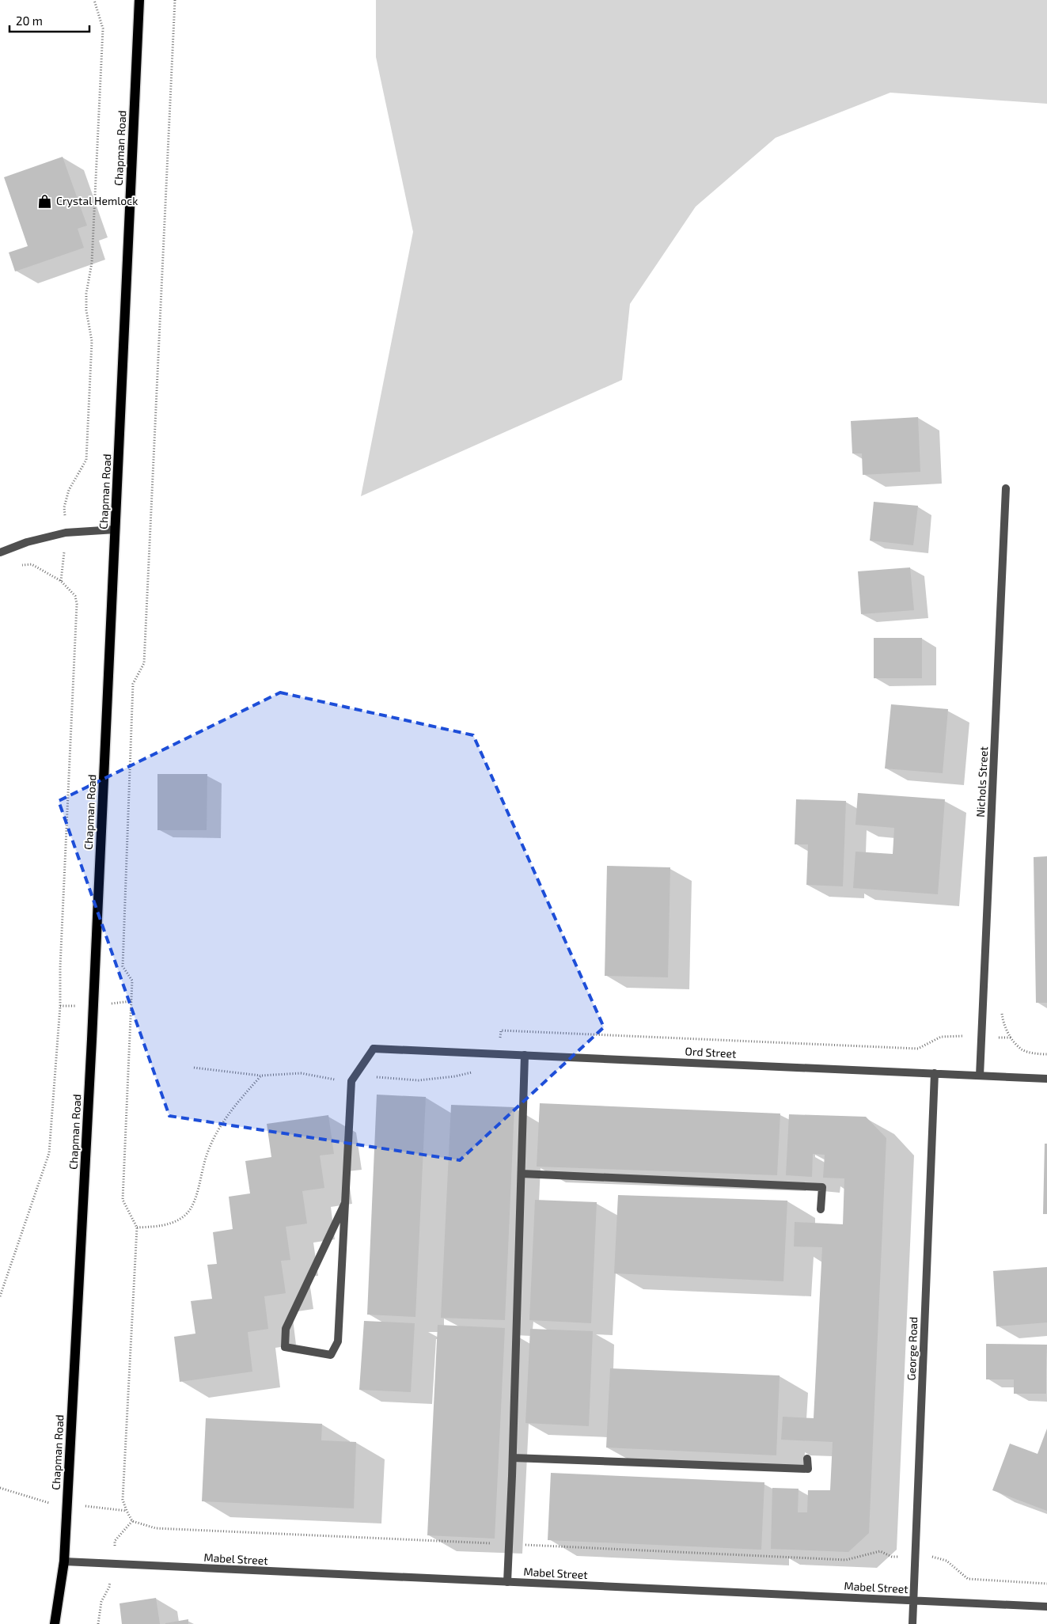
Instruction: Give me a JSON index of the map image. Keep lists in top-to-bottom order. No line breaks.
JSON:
{"streets":{"main road":["Chapman Road"],"street":["Nichols Street","Ord Street","George Road","Mabel Street"]},"crossings":[["Chapman Road","Mabel Street"],["Nichols Street","Ord Street"],["Ord Street","George Road"],["George Road","Mabel Street"]],"places":{"shop":["Crystal Hemlock"]},"scale_bar":"20 m"}
